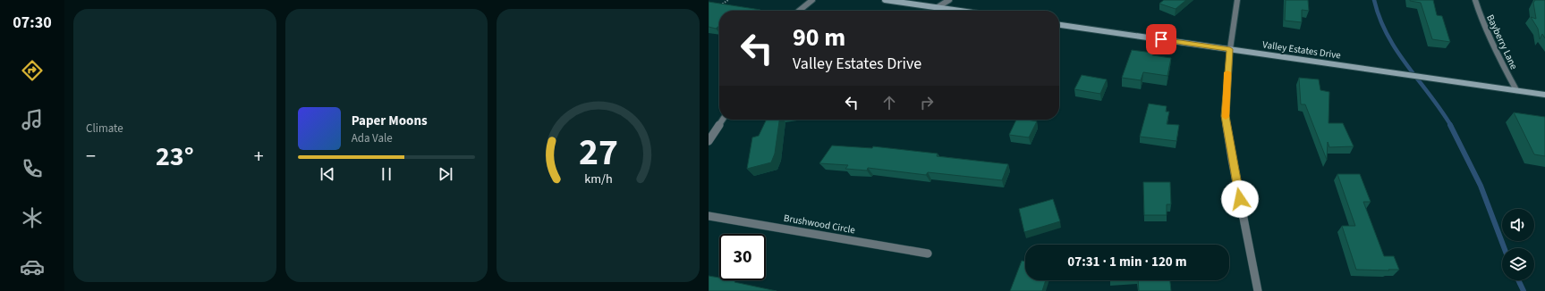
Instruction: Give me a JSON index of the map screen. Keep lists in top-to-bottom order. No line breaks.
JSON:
{"streets":{"street":["Bayberry Lane","Valley Estates Drive","Brushwood Circle"]},"crossings":[["Bayberry Lane","Valley Estates Drive"]],"page":{"tabs":"07:30","tile":"Climate","turn":["90 m","Valley Estates Drive"],"song":["Paper Moons","Ada Vale"],"heat":["−","23°","+"],"limit":"30","trip":"07:31 · 1 min · 120 m","gauge":["27","km/h"]}}
